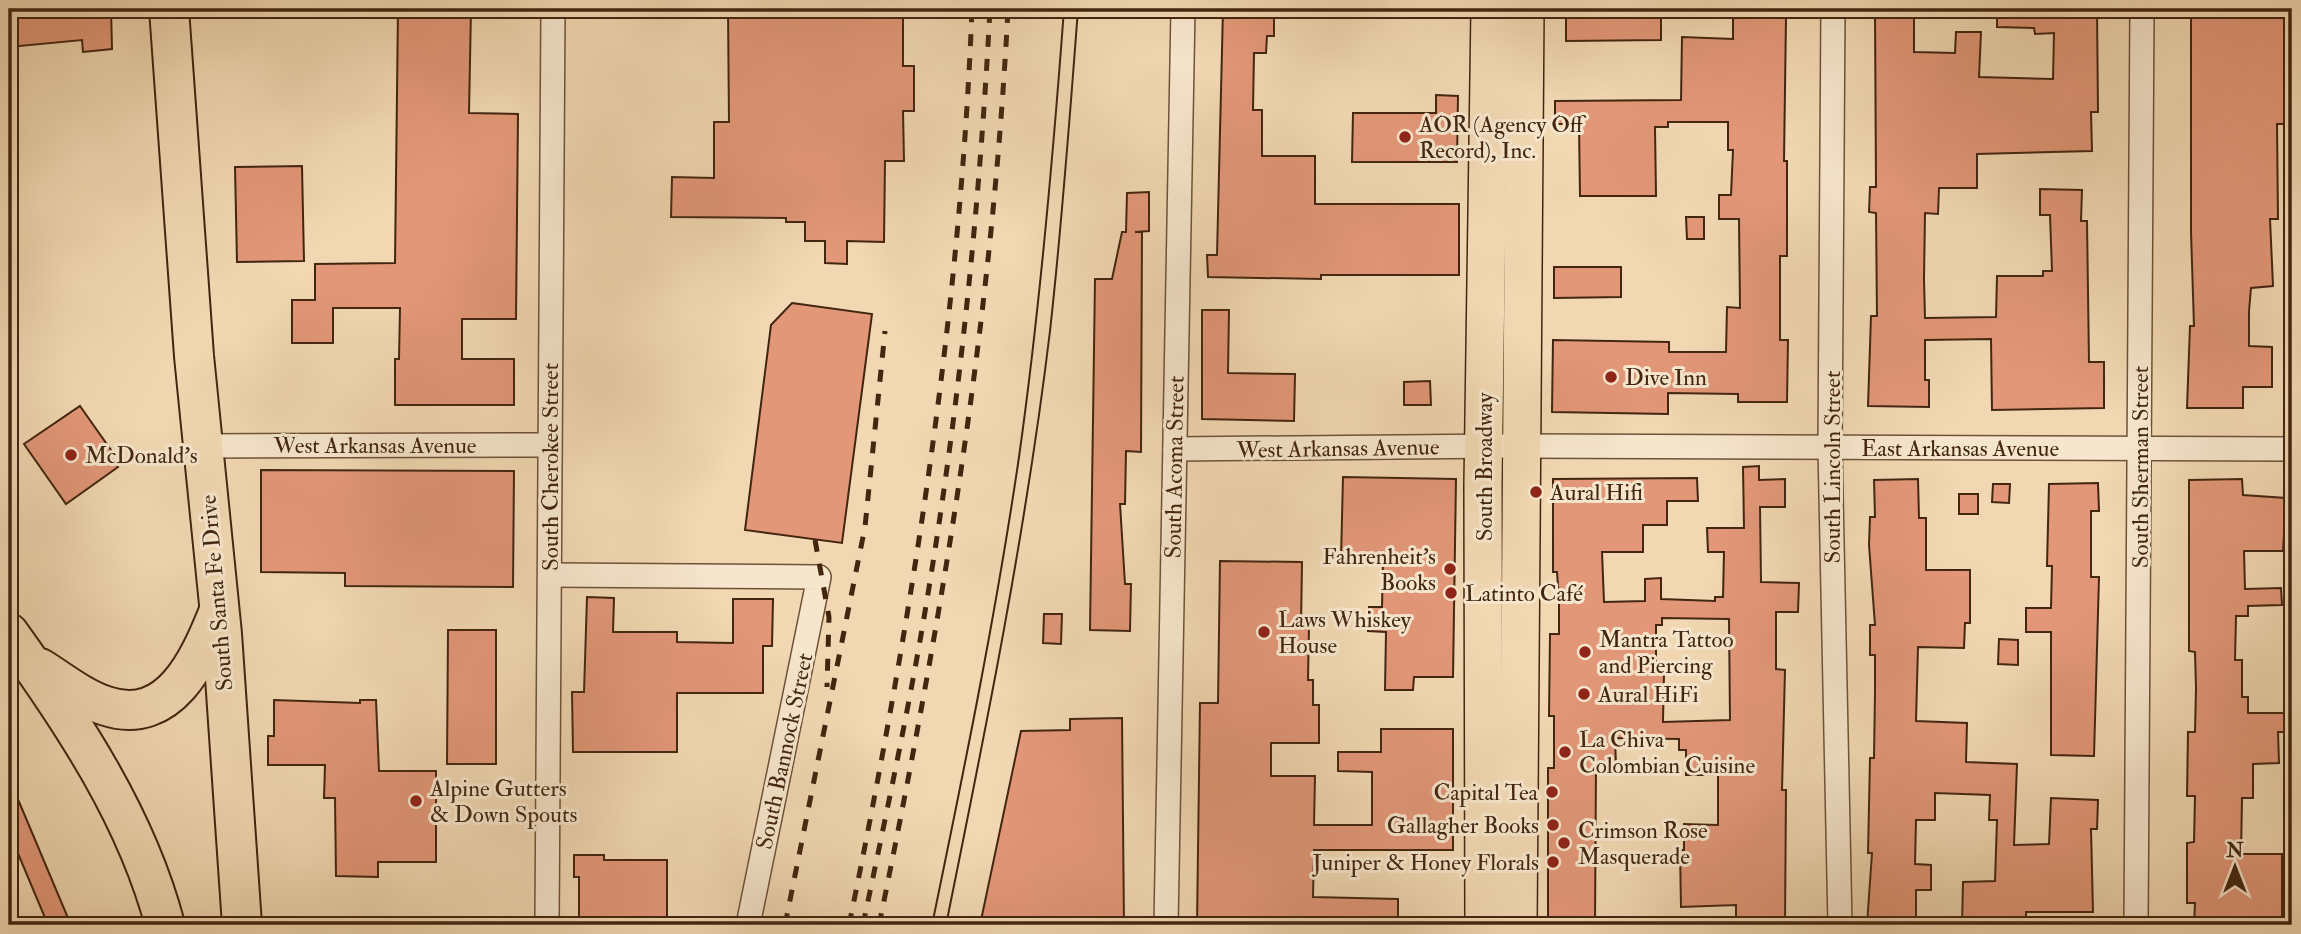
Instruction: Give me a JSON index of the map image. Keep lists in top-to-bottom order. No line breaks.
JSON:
{"streets":{"highway":["South Santa Fe Drive"],"main road":["South Broadway"],"street":["West Arkansas Avenue","East Arkansas Avenue","South Cherokee Street","South Acoma Street","South Lincoln Street","South Sherman Street","South Bannock Street"]},"crossings":[["West Arkansas Avenue","East Arkansas Avenue"],["West Arkansas Avenue","South Cherokee Street"],["West Arkansas Avenue","South Acoma Street"],["West Arkansas Avenue","South Broadway"],["West Arkansas Avenue","South Santa Fe Drive"],["East Arkansas Avenue","South Broadway"],["East Arkansas Avenue","South Lincoln Street"],["East Arkansas Avenue","South Sherman Street"],["South Cherokee Street","South Bannock Street"]],"places":["AOR (Agency Off Record), Inc.","Dive Inn","McDonald's","Aural Hifi","Fahrenheit's Books","Latinto Café","Laws Whiskey House","Mantra Tattoo and Piercing","Aural HiFi","La Chiva Colombian Cuisine","Capital Tea","Alpine Gutters & Down Spouts","Gallagher Books","Crimson Rose Masquerade","Juniper & Honey Florals"],"north":"top"}
